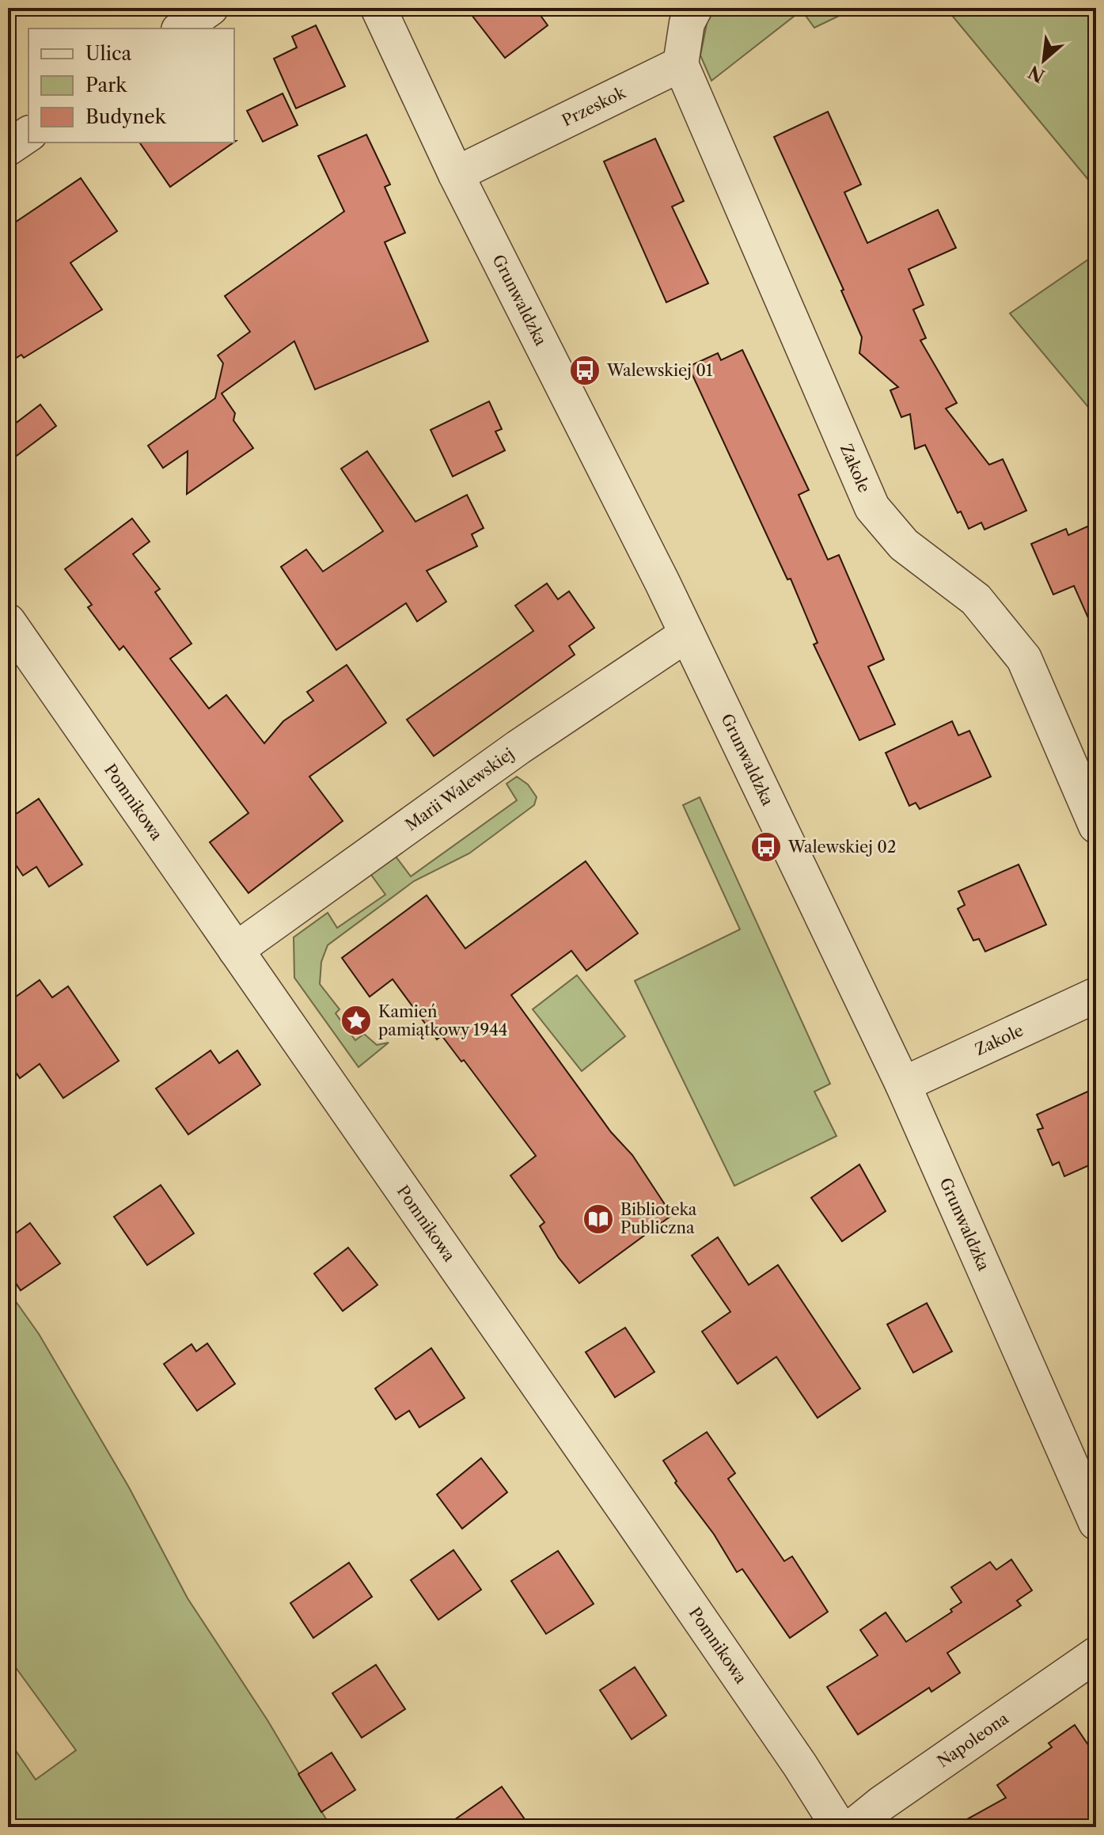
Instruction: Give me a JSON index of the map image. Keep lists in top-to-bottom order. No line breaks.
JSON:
{"streets":{"street":["Przeskok","Grunwaldzka","Zakole","Marii Walewskiej","Pomnikowa","Napoleona"]},"crossings":[["Przeskok","Grunwaldzka"],["Przeskok","Zakole"],["Grunwaldzka","Zakole"],["Grunwaldzka","Marii Walewskiej"],["Marii Walewskiej","Pomnikowa"]],"places":{"bus stop":["Walewskiej 01","Walewskiej 02"],"place":["Kamień pamiątkowy 1944"],"library":["Biblioteka Publiczna"]},"legend":["Ulica","Park","Budynek"],"north":"bottom left"}
